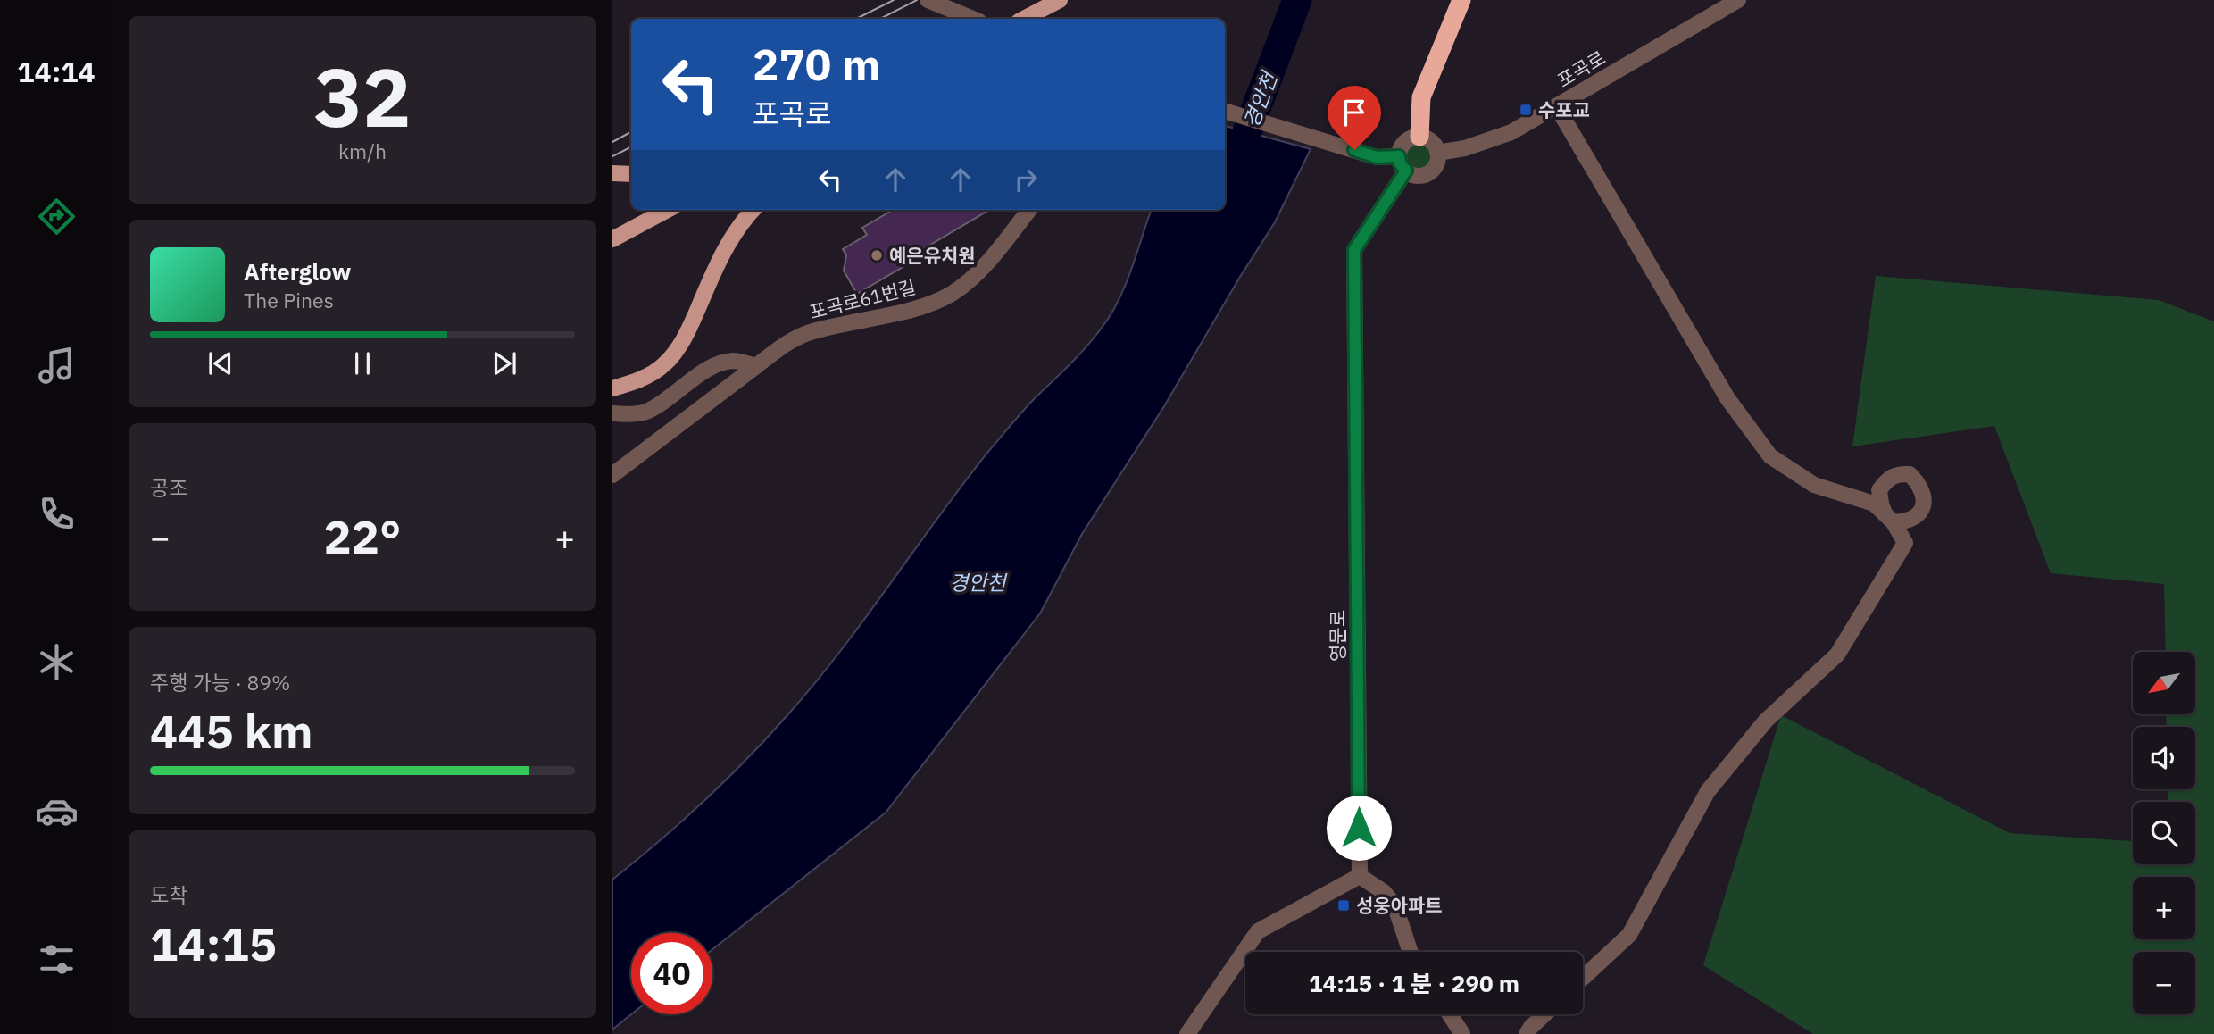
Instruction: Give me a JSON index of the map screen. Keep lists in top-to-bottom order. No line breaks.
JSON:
{"streets":{"street":["포곡로","포곡로61번길","영문로"]},"crossings":[["포곡로","영문로"]],"water":["경안천"],"places":{"transit":["수포교","성웅아파트"],"other":["예은유치원"]},"north":"bottom left","page":{"tabs":"14:14","tile":[["32","km/h"],"공조",["주행 가능 · 89%","445 km"],["도착","14:15"]],"turn":["270 m","포곡로"],"song":["Afterglow","The Pines"],"heat":["−","22°","+"],"map_buttons":["+","−"],"limit":"40","trip":"14:15 · 1 분 · 290 m"}}
